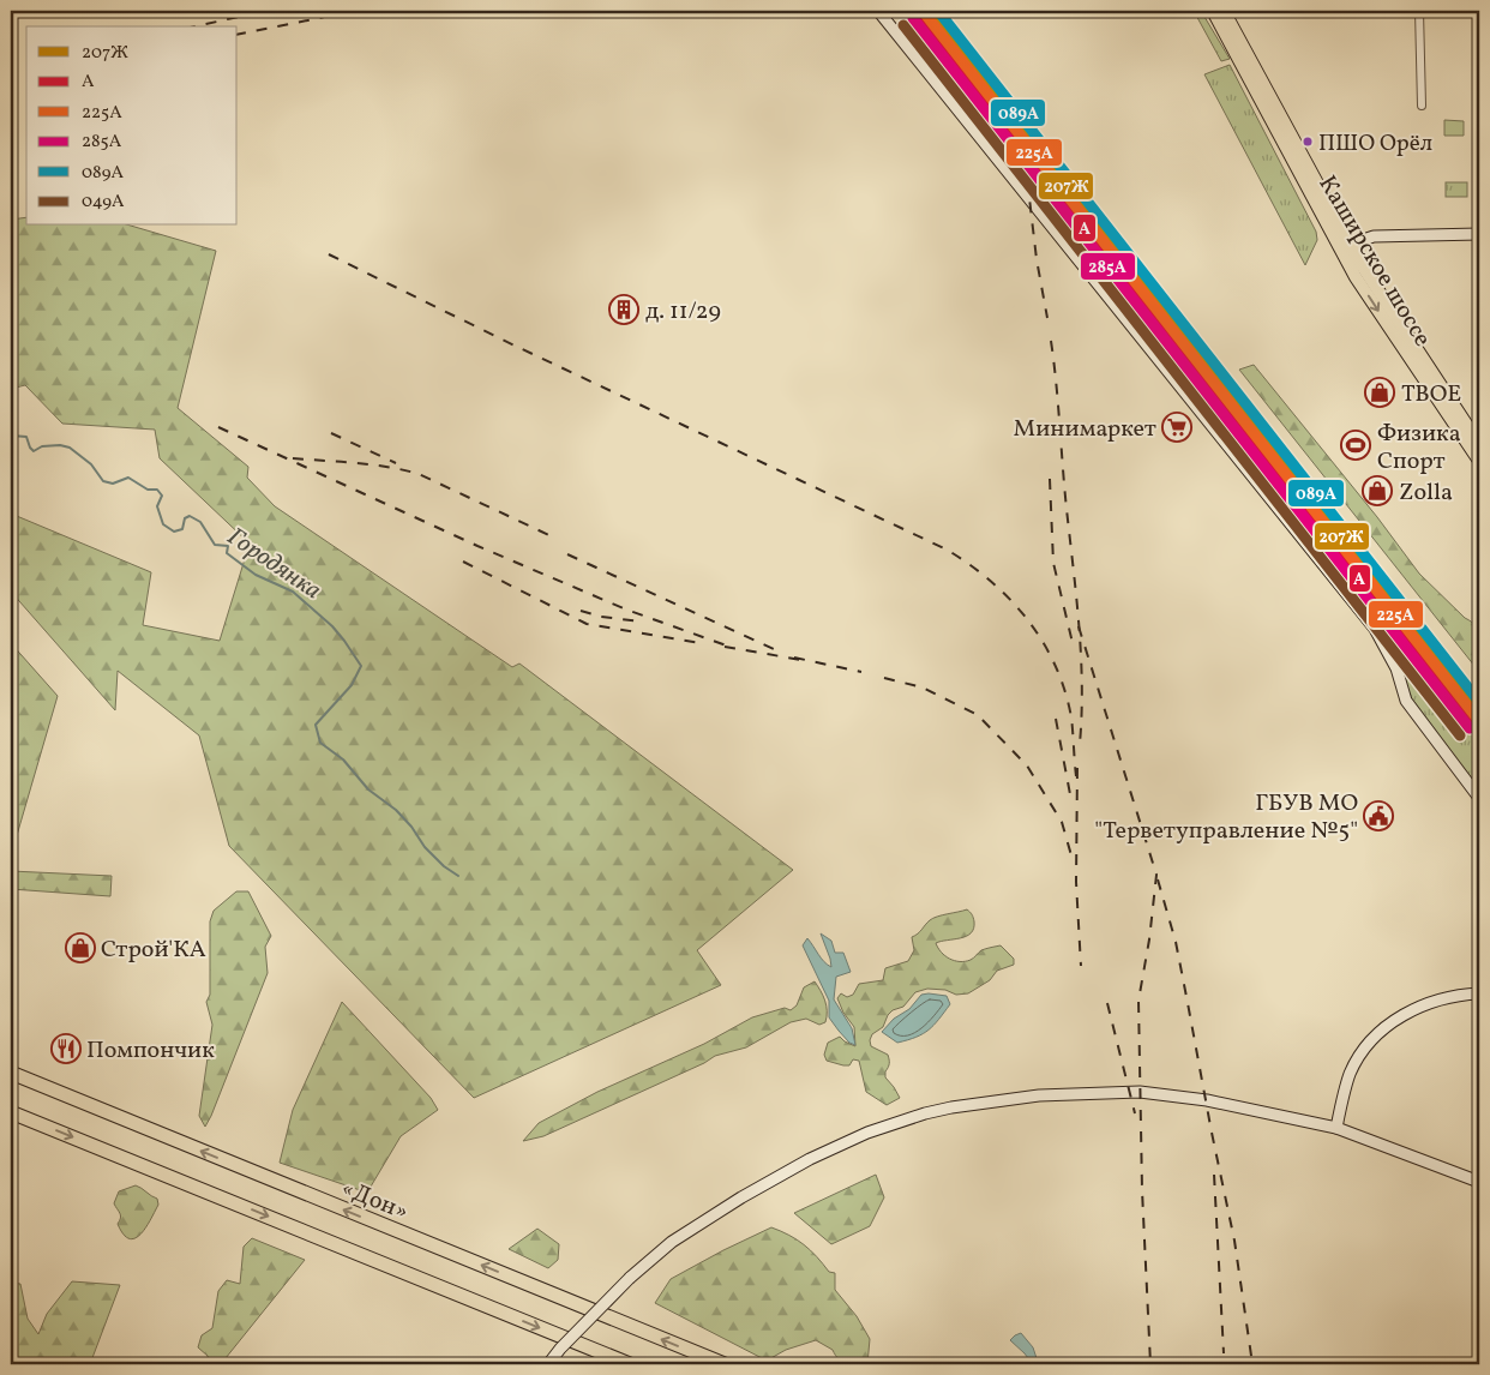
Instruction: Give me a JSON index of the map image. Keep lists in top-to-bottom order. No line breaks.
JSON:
{"streets":{"highway":["«Дон»"],"main road":["Каширское шоссе"]},"water":["Городянка"],"places":{"other":["ПШО Орёл"],"building":["д. 11/29"],"shop":["ТВОЕ","Zolla","Строй'КА"],"supermarket":["Минимаркет"],"sports":["Физика Спорт"],"public building":["ГБУВ МО \"Терветуправление №5\""],"restaurant":["Помпончик"]},"lines":["transit line 207Ж","transit line 225А","transit line 089А","transit line A","transit line 285А","transit line 049А"],"legend":["207Ж","A","225А","285А","089А","049А"]}
